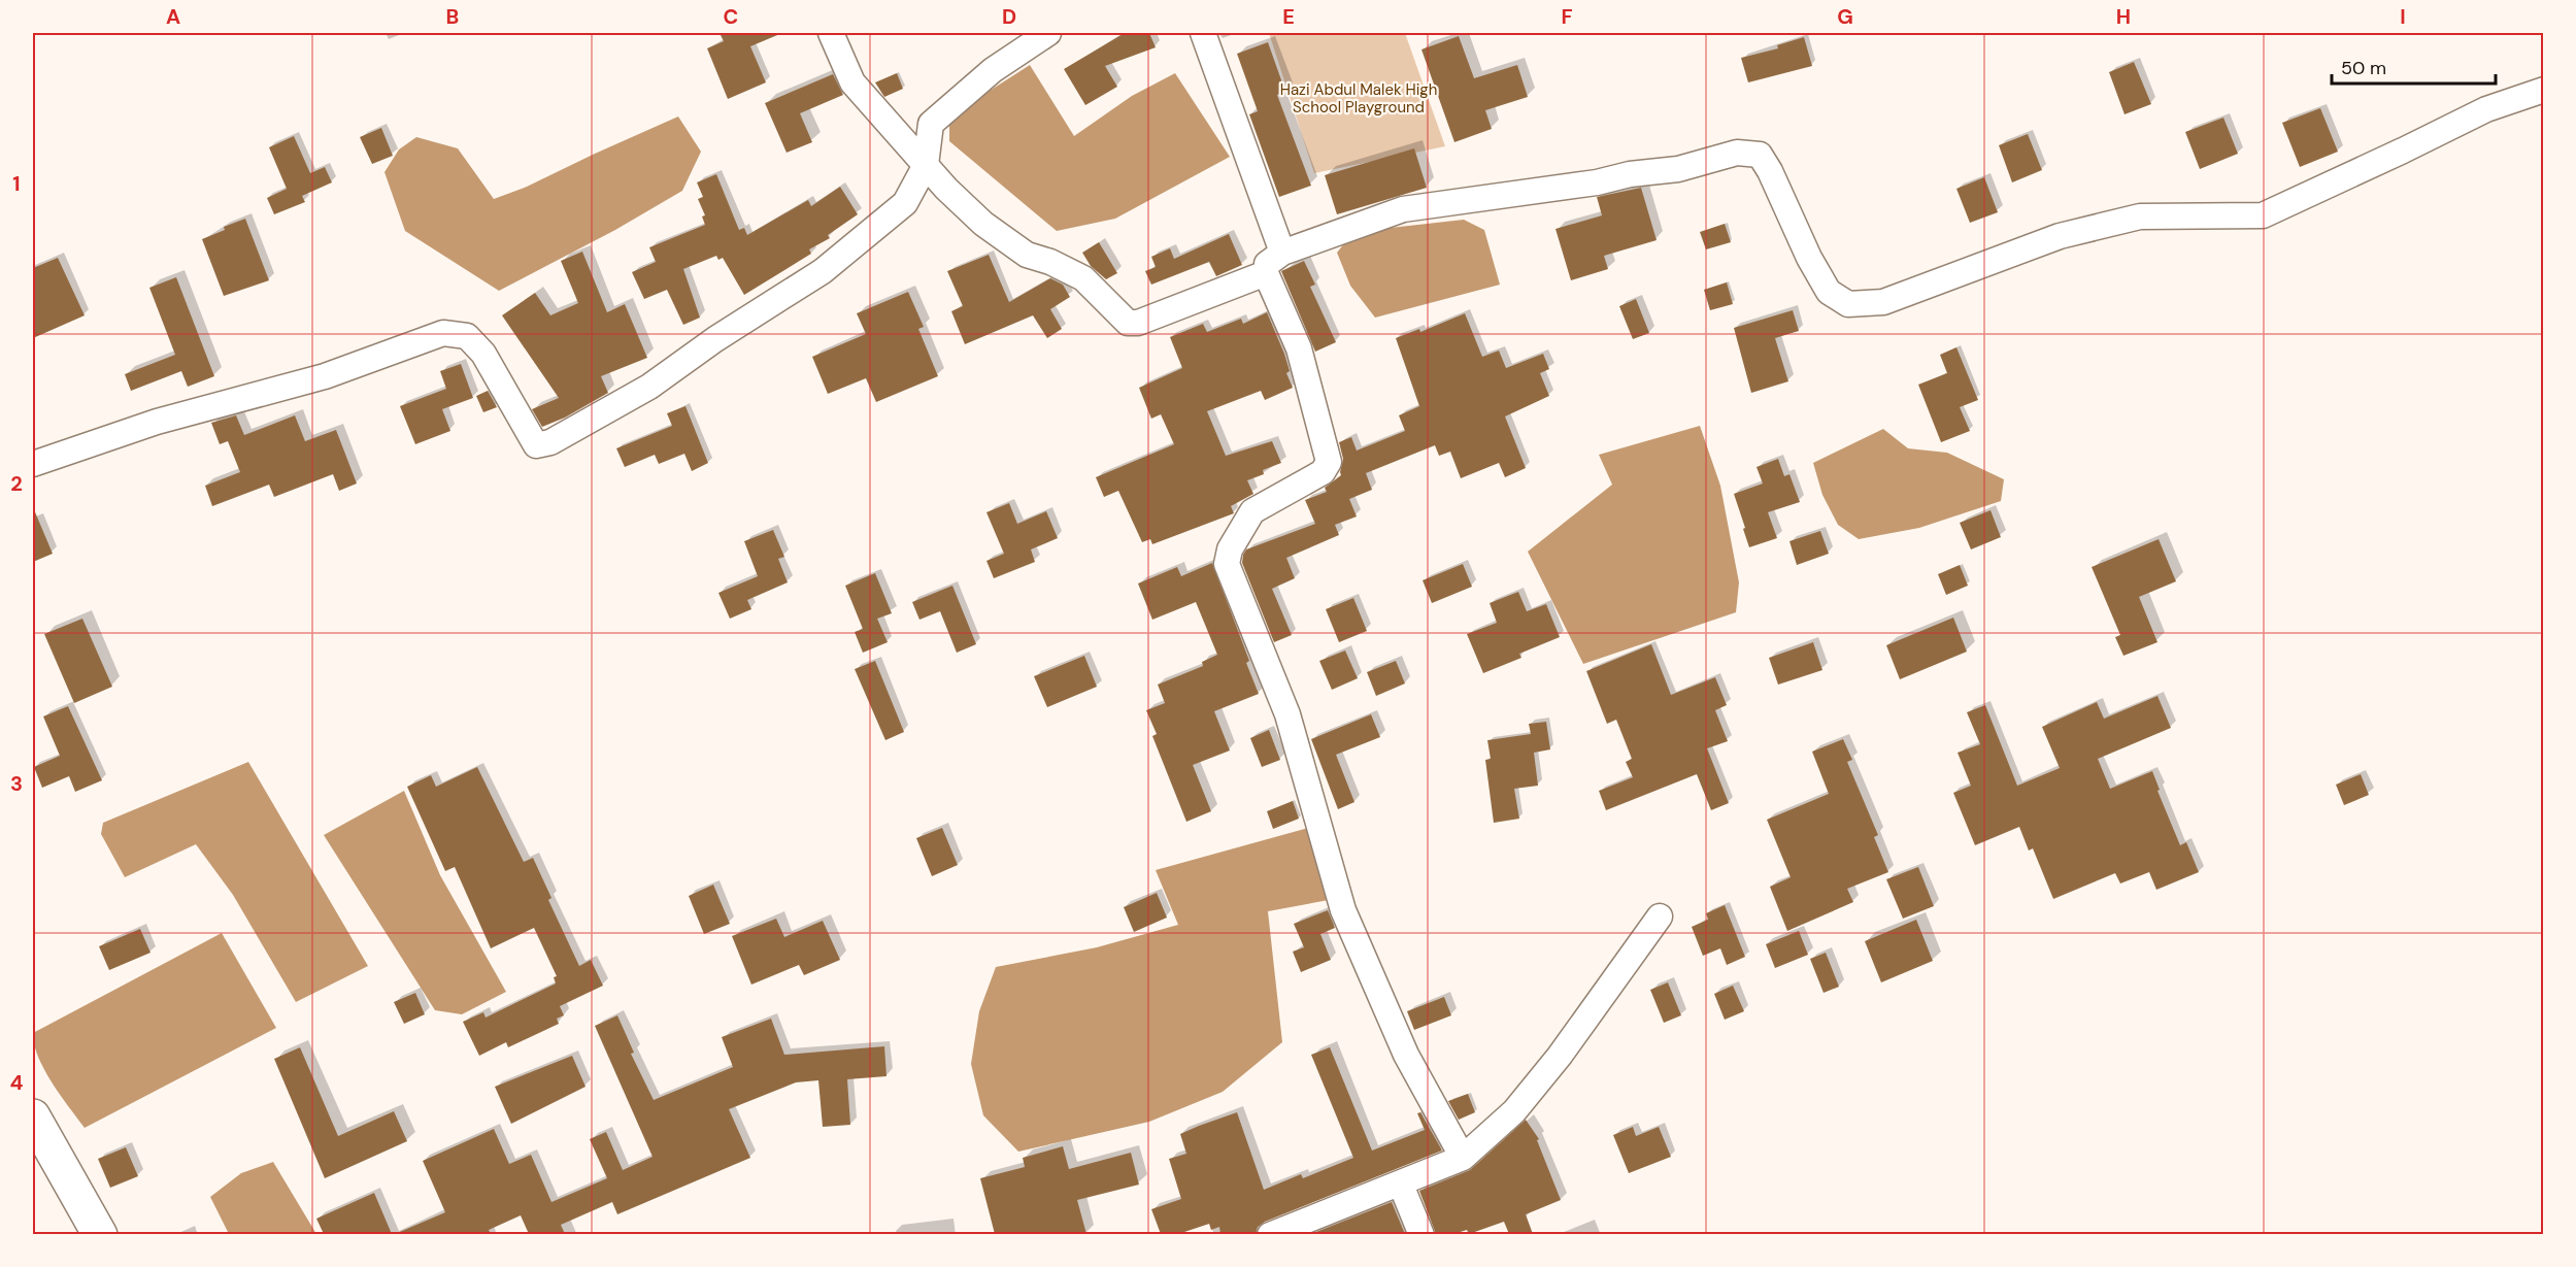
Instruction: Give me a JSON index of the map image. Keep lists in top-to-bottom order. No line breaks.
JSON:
{"parks":["Hazi Abdul Malek High School Playground"],"scale_bar":"50 m","grid":{"columns":["A","B","C","D","E","F","G","H","I"],"rows":["1","2","3","4"]}}
